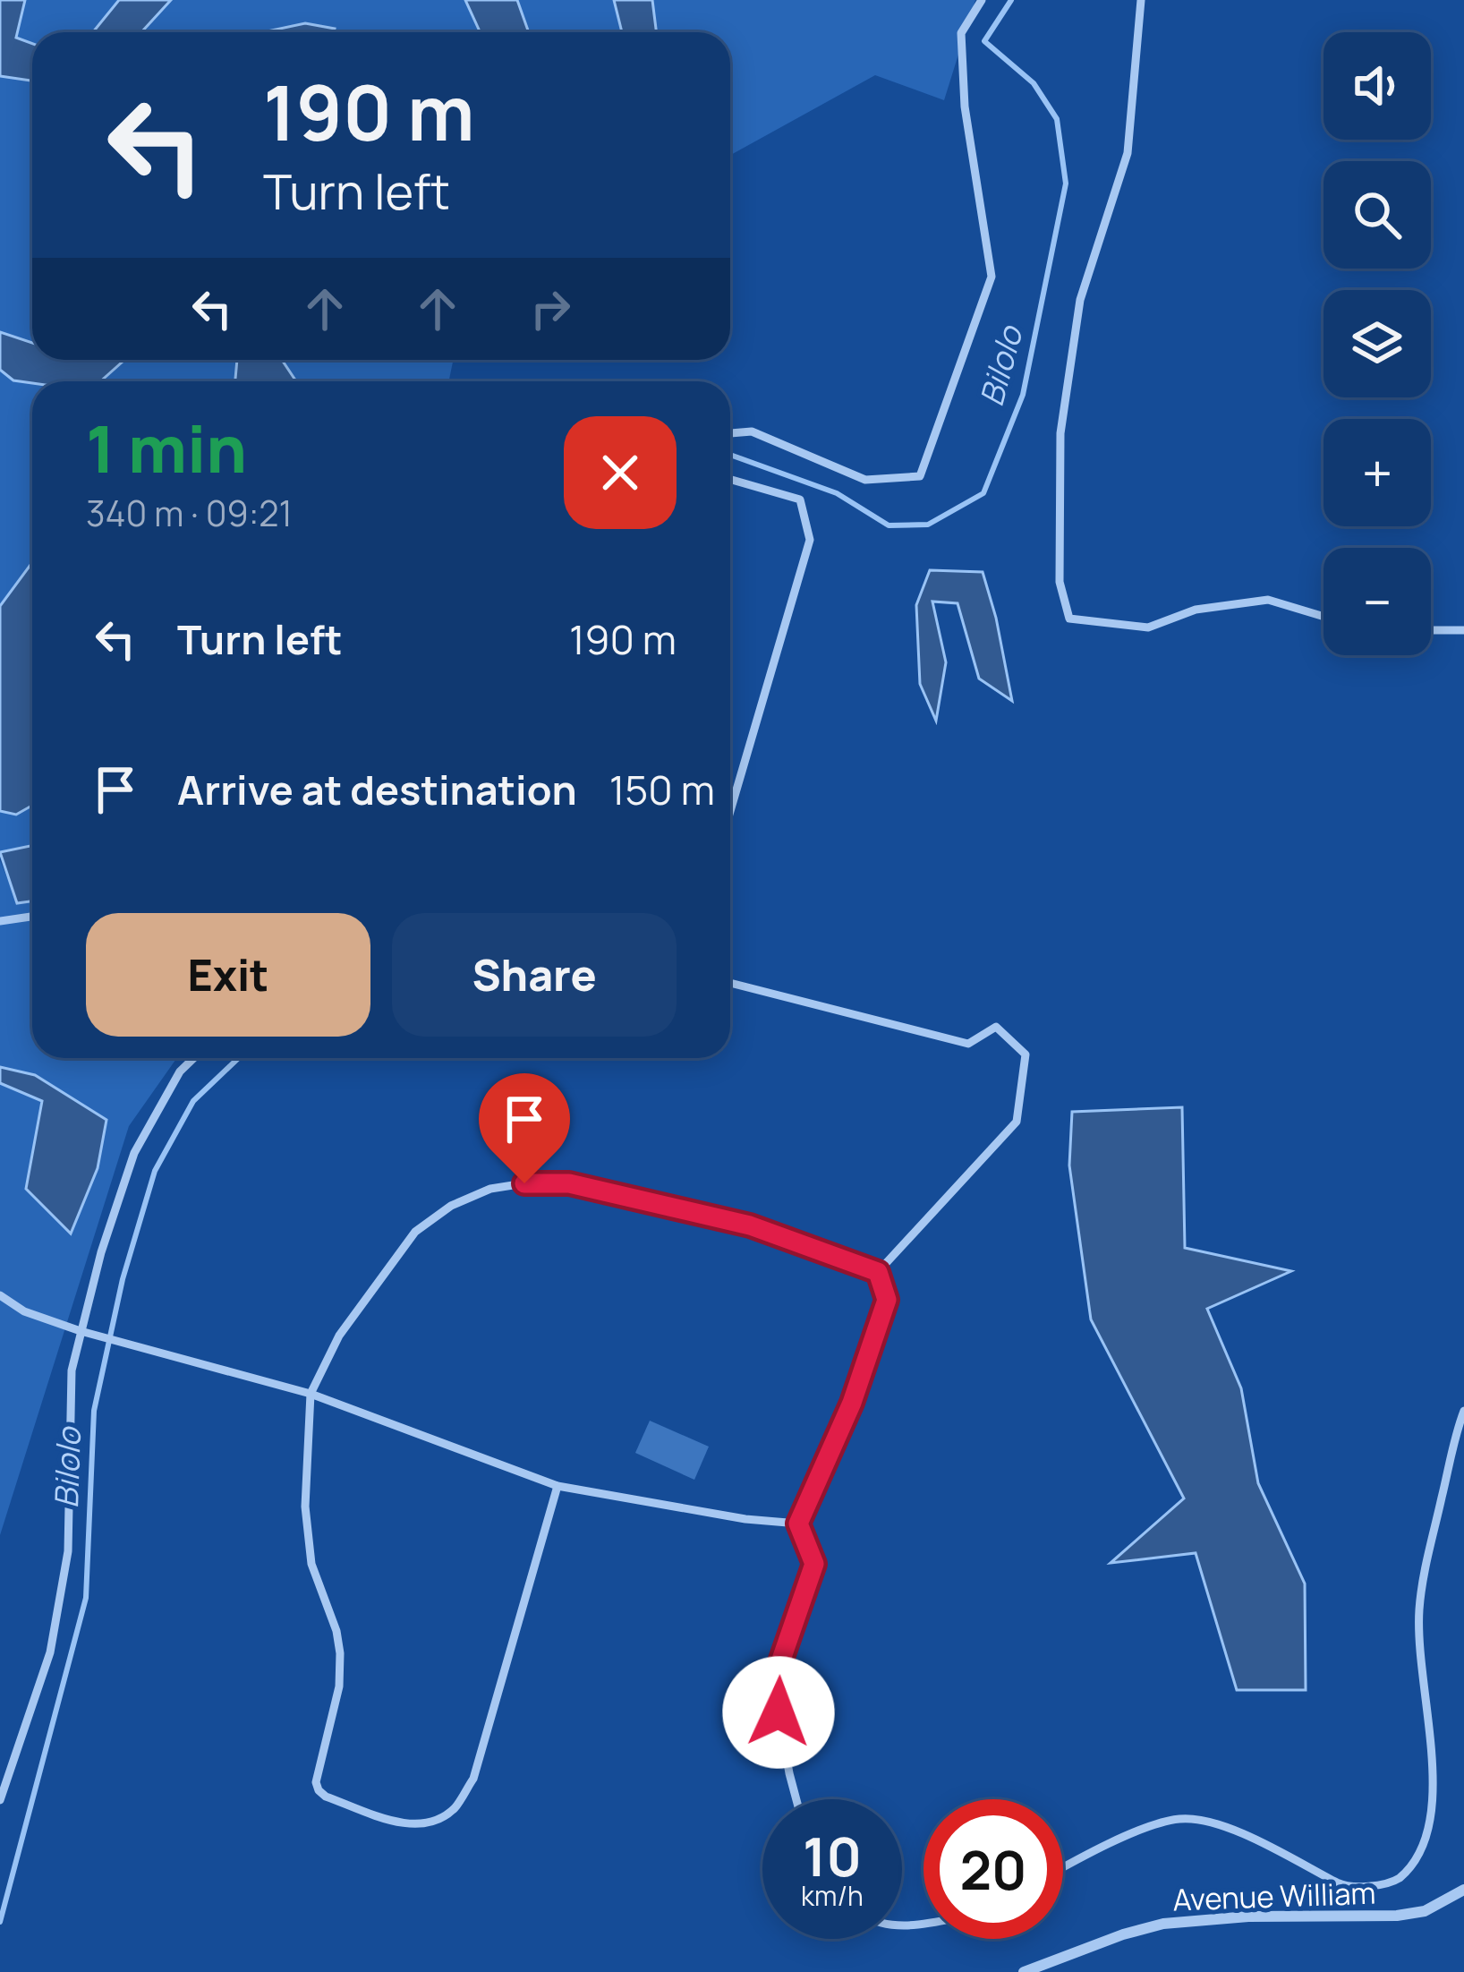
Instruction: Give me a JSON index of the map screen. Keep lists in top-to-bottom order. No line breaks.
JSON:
{"streets":{"street":["Avenue William"]},"water":["Bilolo"],"page":{"map_buttons":["+","−"],"turn":["190 m","Turn left"],"heading":["1 min","340 m · 09:21"],"list":[{"name":"Turn left","value":"190 m"},{"name":"Arrive at destination","value":"150 m"}],"buttons":["Exit","Share"],"speed":"10 km/h","limit":"20"}}
